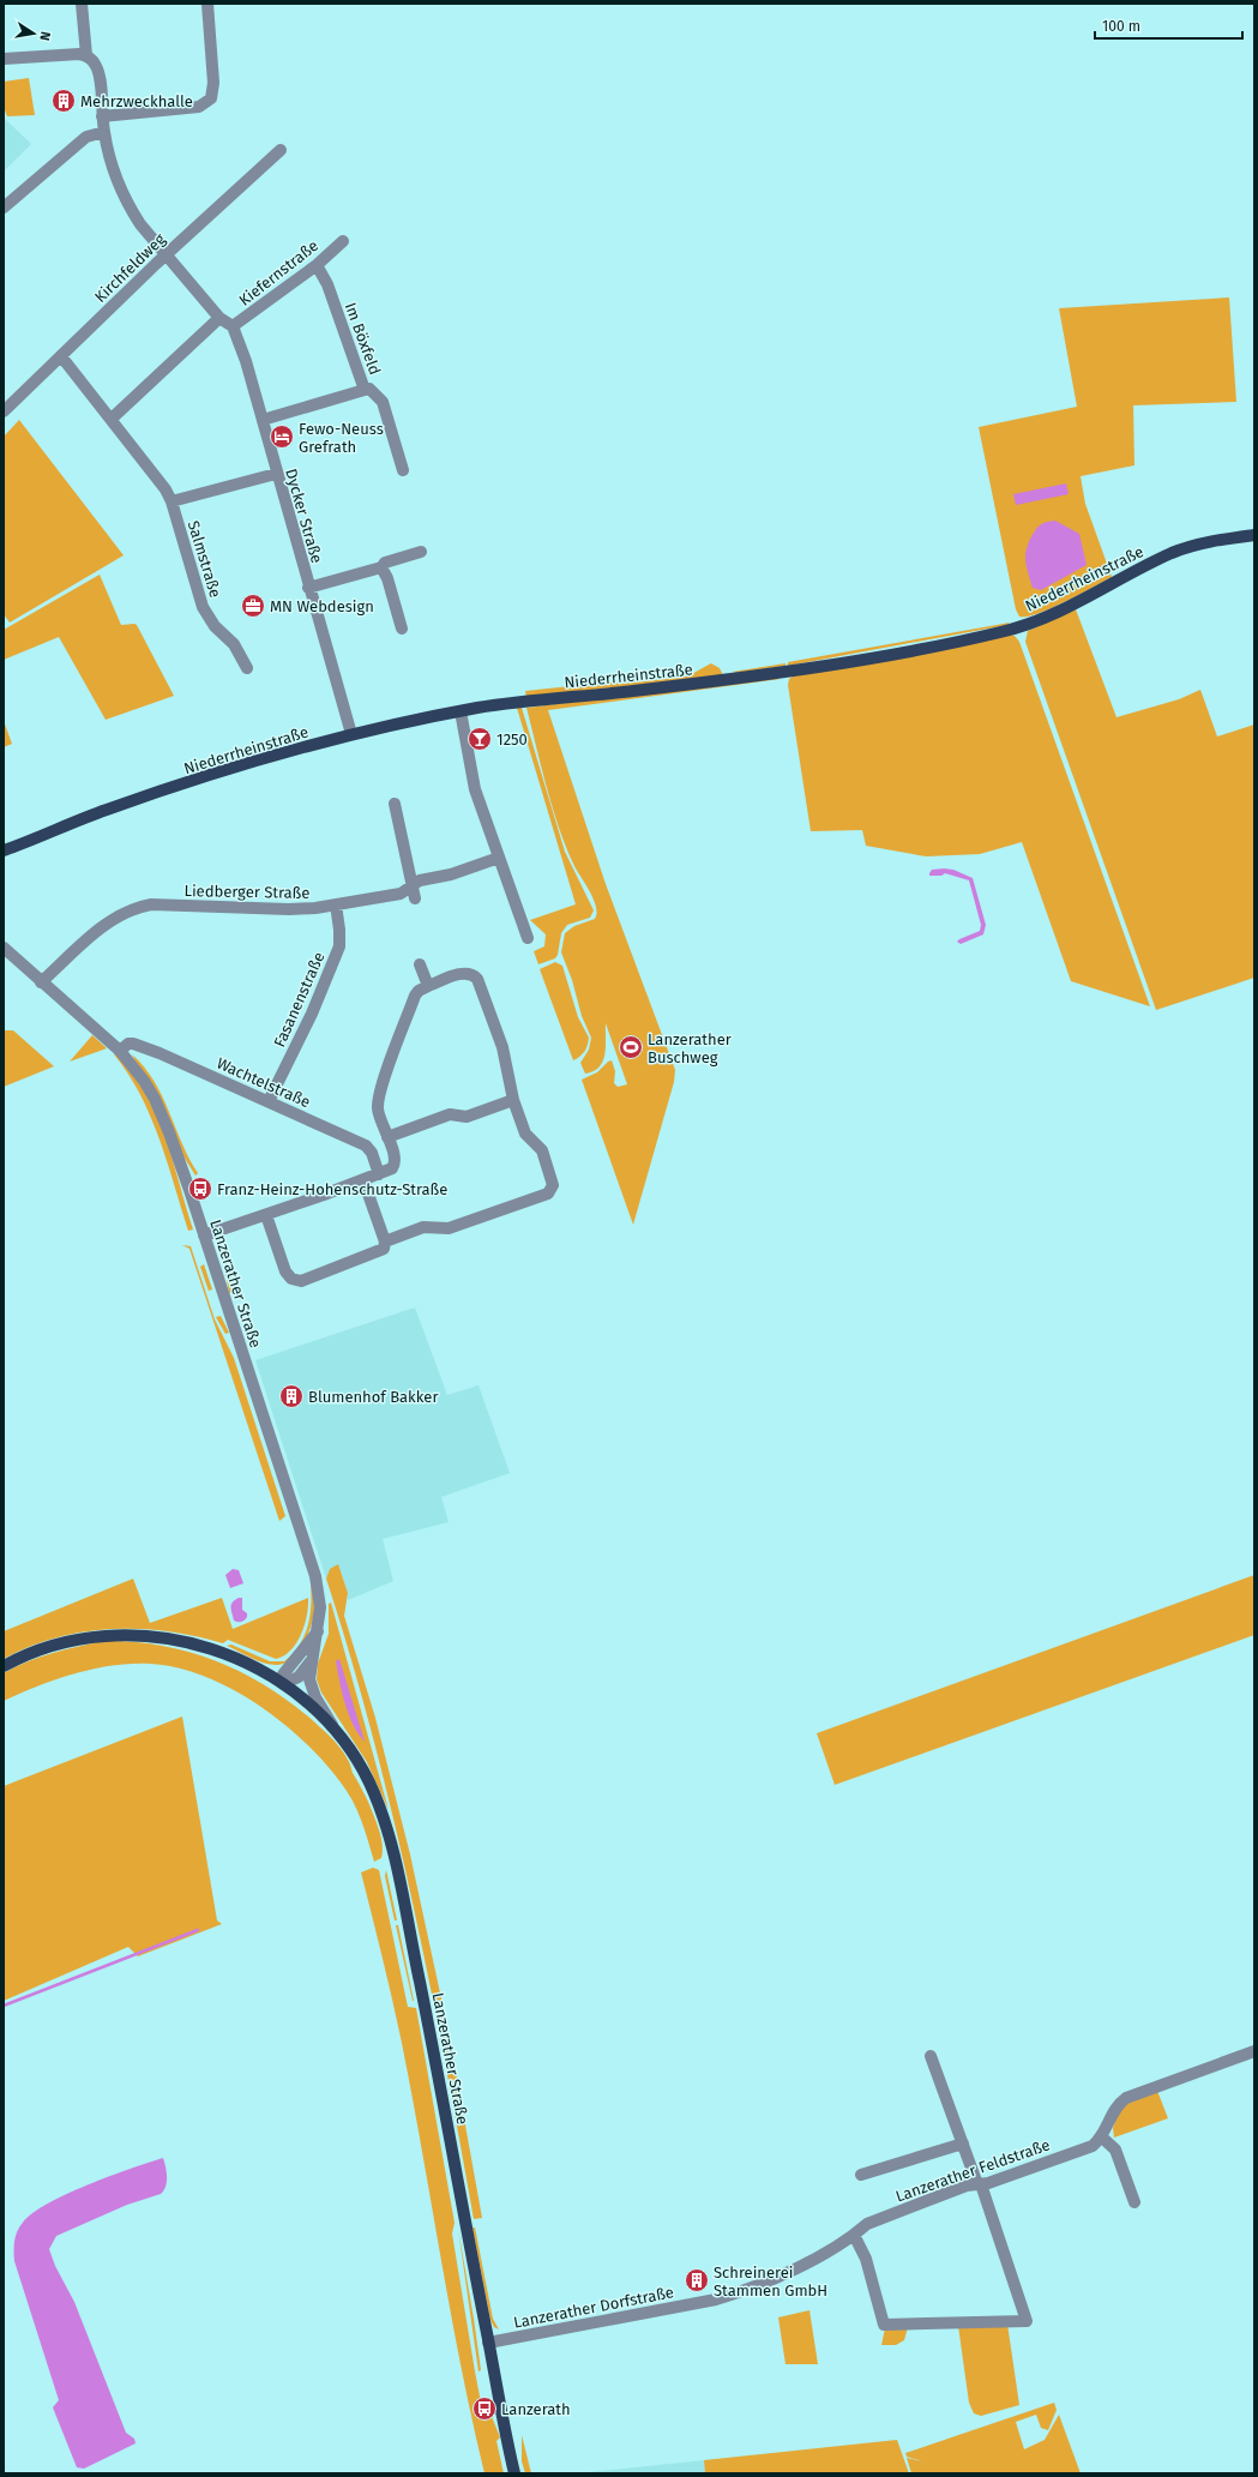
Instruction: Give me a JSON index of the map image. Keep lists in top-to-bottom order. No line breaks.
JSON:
{"streets":{"main road":["Niederrheinstraße","Lanzerather Straße"],"street":["Kirchfeldweg","Kiefernstraße","Im Böxfeld","Dycker Straße","Salmstraße","Liedberger Straße","Fasanenstraße","Wachtelstraße","Lanzerather Feldstraße","Lanzerather Dorfstraße"]},"crossings":[["Kirchfeldweg","Salmstraße"],["Kiefernstraße","Im Böxfeld"],["Kiefernstraße","Dycker Straße"],["Dycker Straße","Niederrheinstraße"],["Liedberger Straße","Fasanenstraße"],["Liedberger Straße","Lanzerather Straße"],["Fasanenstraße","Wachtelstraße"],["Wachtelstraße","Lanzerather Straße"],["Lanzerather Straße","Lanzerather Dorfstraße"],["Lanzerather Feldstraße","Lanzerather Dorfstraße"]],"places":{"building":["Mehrzweckhalle","Blumenhof Bakker","Schreinerei Stammen GmbH"],"hotel":["Fewo-Neuss Grefrath"],"office":["MN Webdesign"],"bar":["1250"],"sports":["Lanzerather Buschweg"],"bus stop":["Franz-Heinz-Hohenschutz-Straße","Lanzerath"]},"scale_bar":"100 m","north":"right"}
